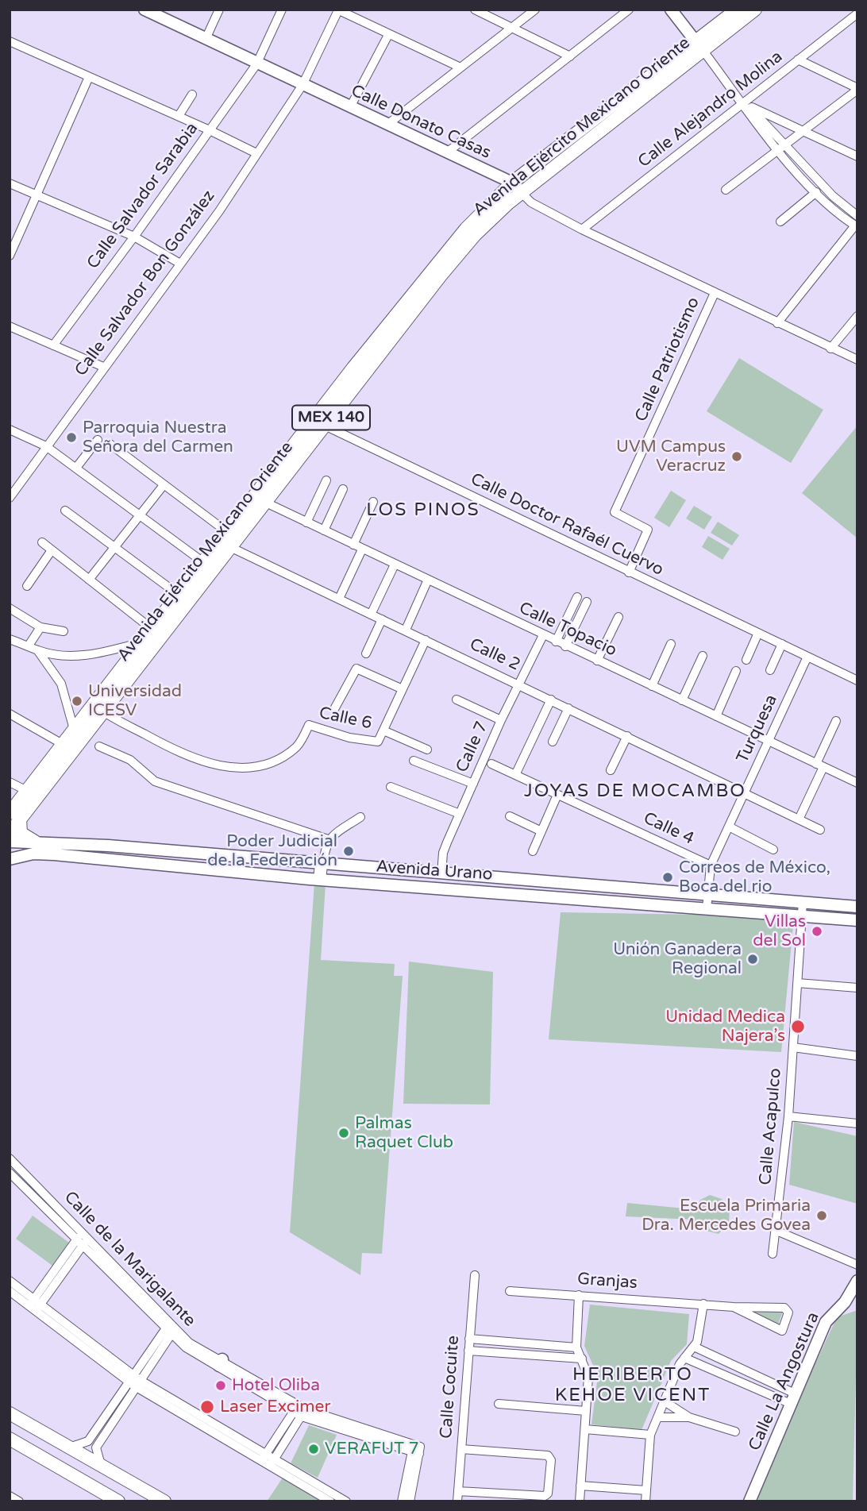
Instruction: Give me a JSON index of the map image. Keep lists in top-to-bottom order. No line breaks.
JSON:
{"streets":{"main road":["Calle Donato Casas","Avenida Ejército Mexicano Oriente","MEX 140","Avenida Urano","Calle La Angostura"],"street":["Calle Alejandro Molina","Calle Salvador Sarabia","Calle Salvador Bon González","Calle Patriotismo","Calle Doctor Rafaél Cuervo","Calle Topacio","Calle 2","Calle 6","Turquesa","Calle 7","Calle 4","Calle Acapulco","Calle de la Marigalante","Granjas","Calle Cocuite"]},"crossings":[["Calle Alejandro Molina","Calle Donato Casas"],["Calle Donato Casas","Avenida Ejército Mexicano Oriente"],["Calle Donato Casas","Calle Salvador Sarabia"],["Calle Donato Casas","Calle Salvador Bon González"],["Calle Donato Casas","Calle Patriotismo"],["Avenida Ejército Mexicano Oriente","Calle Doctor Rafaél Cuervo"],["Avenida Ejército Mexicano Oriente","Calle Topacio"],["Avenida Ejército Mexicano Oriente","Calle 2"],["Avenida Ejército Mexicano Oriente","Calle 6"],["Calle Patriotismo","Calle Doctor Rafaél Cuervo"],["Calle Doctor Rafaél Cuervo","Turquesa"],["Calle Topacio","Turquesa"],["Calle Topacio","Calle 7"],["Calle 2","Calle 6"],["Calle 2","Turquesa"],["Calle 2","Calle 7"],["Turquesa","Calle 4"],["Turquesa","Avenida Urano"],["Calle 7","Avenida Urano"],["Avenida Urano","Calle Acapulco"]],"districts":["LOS PINOS","JOYAS DE MOCAMBO","HERIBERTO KEHOE VICENT"],"places":["Parroquia Nuestra Señora del Carmen","UVM Campus Veracruz","Universidad ICESV","Poder Judicial de la Federación","Correos de México, Boca del rio","Villas del Sol","Unión Ganadera Regional","Unidad Medica Najera’s","Palmas Raquet Club","Escuela Primaria Dra. Mercedes Govea","Hotel Oliba","Laser Excimer","VERAFUT 7"]}
